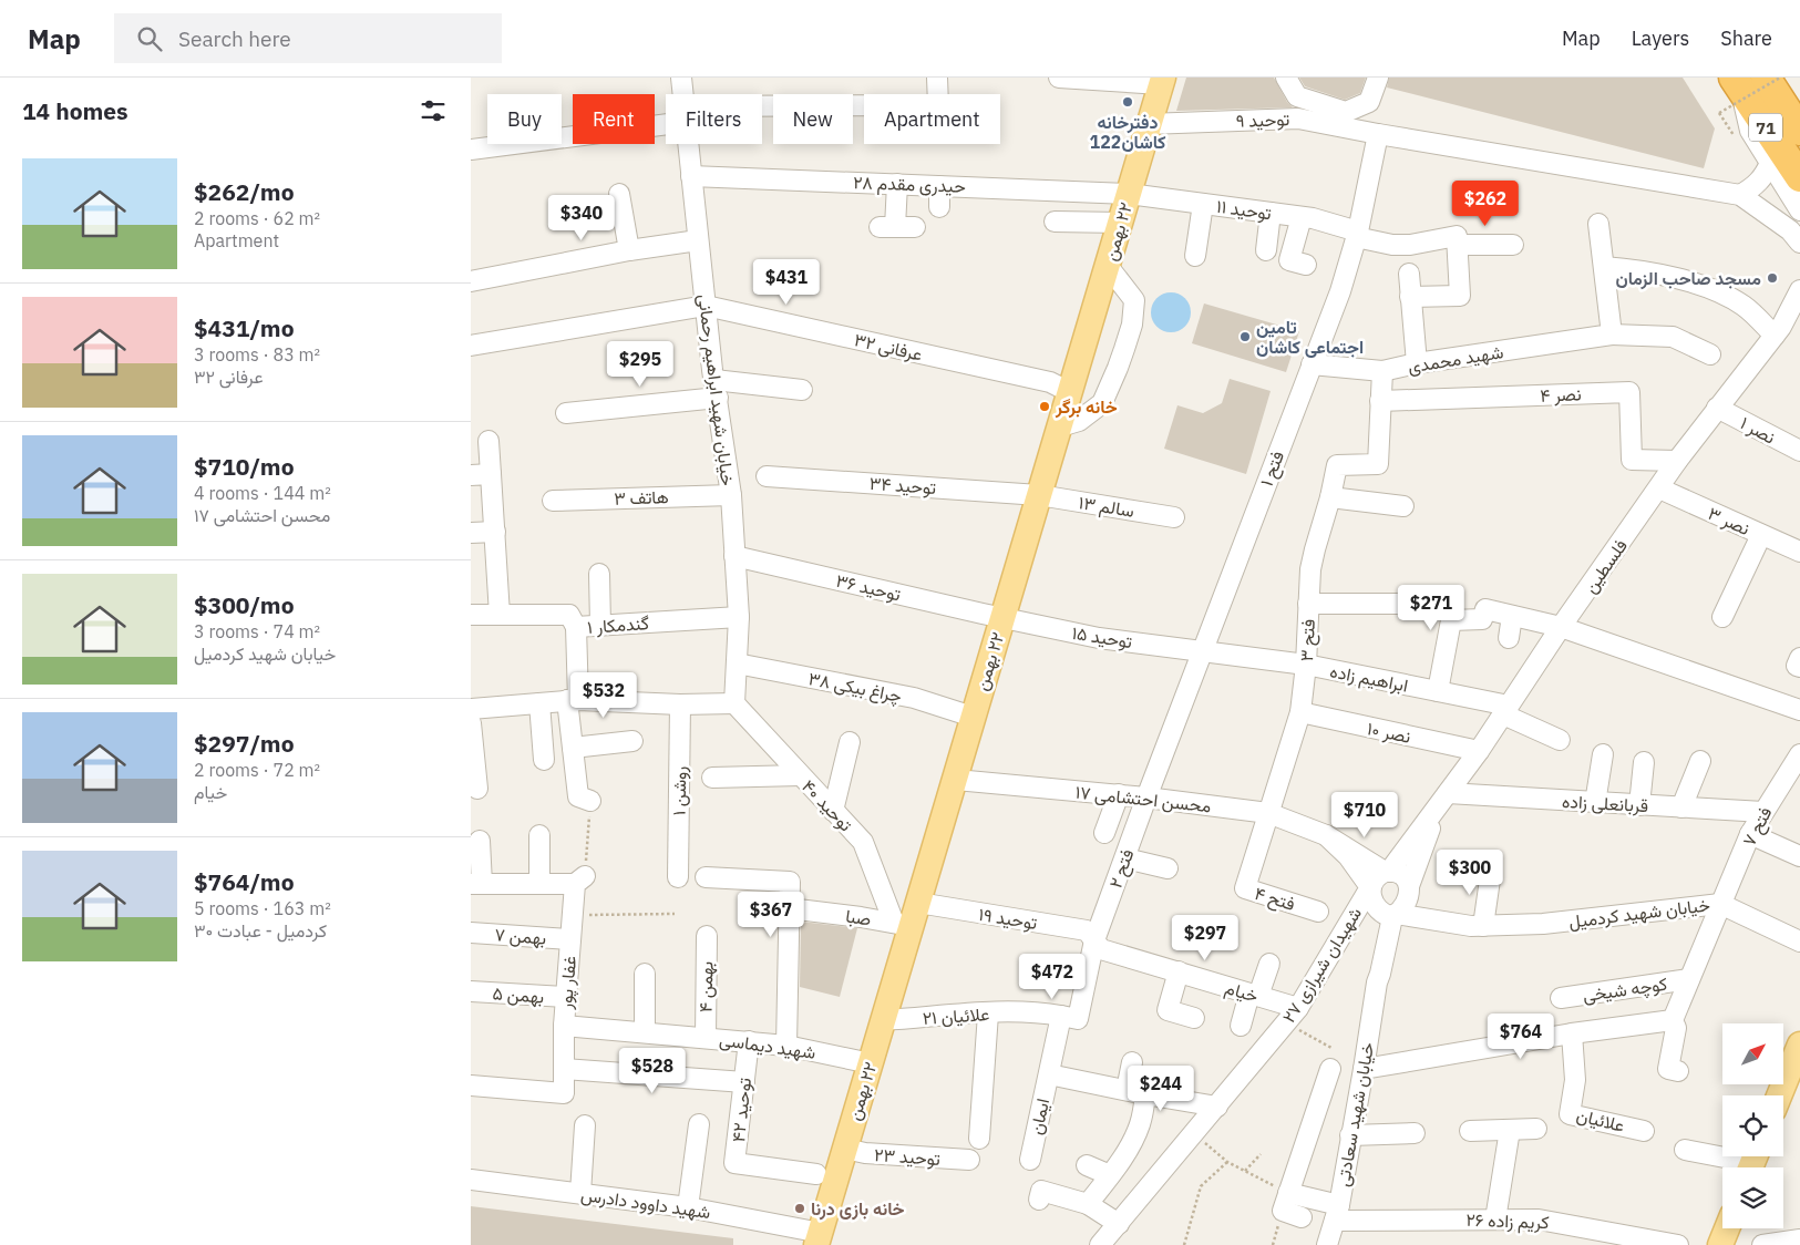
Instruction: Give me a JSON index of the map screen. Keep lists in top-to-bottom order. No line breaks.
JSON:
{"streets":{"highway":["71"],"main road":["٢٢ بهمن"],"street":["توحید ۹","حیدری مقدم ۲۸","توحید ۱۱","عرفانی ۳۲","شهید محمدی","خیابان شهید ابراهیم رحمانی","نصر ۴","نصر ۱","فتح ۱","توحید ۳۴","هاتف ۳","سالم ۱۳","نصر ۳","فلسطین","توحید ۳۶","گندمکار ۱","توحید ۱۵","فتح ۳","ابراهیم زاده","چراغ بیکی ۳۸","نصر ۱۰","روشن ۱","محسن احتشامی ۱۷","قربانعلی زاده","توحید ۴۰","فتح ۷","فتح ۲","فتح ۴","خیابان شهید کردمیل","صبا","توحید ۱۹","بهمن ۷","شهیدان شیرازی ۲۷","غفار پور","بهمن ۴","کوچه شیخی","خیام","بهمن ۵","علائیان ۲۱","شهید دیماسی","توحید ۴۲","خیابان شهید سعادتی","ایمان","علائیان","توحید ۲۳","شهید داوود دادرس","کریم زاده ۲۶"]},"crossings":[["توحید ۹","٢٢ بهمن"],["توحید ۹","فتح ۱"],["حیدری مقدم ۲۸","توحید ۱۱"],["حیدری مقدم ۲۸","٢٢ بهمن"],["حیدری مقدم ۲۸","خیابان شهید ابراهیم رحمانی"],["توحید ۱۱","٢٢ بهمن"],["توحید ۱۱","فتح ۱"],["٢٢ بهمن","عرفانی ۳۲"],["٢٢ بهمن","توحید ۳۴"],["٢٢ بهمن","سالم ۱۳"],["٢٢ بهمن","توحید ۳۶"],["٢٢ بهمن","توحید ۱۵"],["٢٢ بهمن","چراغ بیکی ۳۸"],["٢٢ بهمن","محسن احتشامی ۱۷"],["٢٢ بهمن","توحید ۴۰"],["٢٢ بهمن","صبا"],["٢٢ بهمن","توحید ۱۹"],["٢٢ بهمن","علائیان ۲۱"],["٢٢ بهمن","شهید دیماسی"],["٢٢ بهمن","توحید ۲۳"],["٢٢ بهمن","شهید داوود دادرس"],["عرفانی ۳۲","خیابان شهید ابراهیم رحمانی"],["شهید محمدی","فتح ۱"],["خیابان شهید ابراهیم رحمانی","هاتف ۳"],["خیابان شهید ابراهیم رحمانی","توحید ۳۶"],["خیابان شهید ابراهیم رحمانی","گندمکار ۱"],["خیابان شهید ابراهیم رحمانی","چراغ بیکی ۳۸"],["خیابان شهید ابراهیم رحمانی","توحید ۴۰"],["نصر ۴","فلسطین"],["نصر ۴","فتح ۳"],["نصر ۱","فلسطین"],["فتح ۱","توحید ۱۵"],["فتح ۱","ابراهیم زاده"],["فتح ۱","محسن احتشامی ۱۷"],["فتح ۱","فتح ۲"],["توحید ۳۴","سالم ۱۳"],["نصر ۳","فلسطین"],["فلسطین","ابراهیم زاده"],["فلسطین","نصر ۱۰"],["فلسطین","قربانعلی زاده"],["توحید ۳۶","توحید ۱۵"],["توحید ۱۵","ابراهیم زاده"],["فتح ۳","ابراهیم زاده"],["فتح ۳","نصر ۱۰"],["فتح ۳","محسن احتشامی ۱۷"],["فتح ۳","فتح ۴"],["محسن احتشامی ۱۷","فتح ۲"],["محسن احتشامی ۱۷","فتح ۴"],["محسن احتشامی ۱۷","شهیدان شیرازی ۲۷"],["محسن احتشامی ۱۷","خیابان شهید سعادتی"],["قربانعلی زاده","فتح ۷"],["توحید ۴۰","صبا"],["فتح ۷","خیابان شهید کردمیل"],["فتح ۷","کوچه شیخی"],["فتح ۲","توحید ۱۹"],["فتح ۲","خیام"],["فتح ۲","علائیان ۲۱"],["فتح ۲","ایمان"],["توحید ۱۹","خیام"],["بهمن ۷","غفار پور"],["شهیدان شیرازی ۲۷","خیام"],["شهیدان شیرازی ۲۷","خیابان شهید سعادتی"],["غفار پور","بهمن ۵"],["غفار پور","شهید دیماسی"],["بهمن ۴","شهید دیماسی"],["علائیان ۲۱","ایمان"],["شهید دیماسی","توحید ۴۲"],["خیابان شهید سعادتی","کریم زاده ۲۶"]],"places":["دفترخانه 122کاشان","مسجد صاحب الزمان","تامین اجتماعی کاشان","خانه برگر","خانه بازی درنا"],"north":"top right","page":{"header":"Map","search":"Search here","nav":["Map","Layers","Share"],"heading":"14 homes","chip":["Buy","Rent","Filters","New","Apartment"],"list":[{"name":"$262/mo","note":"2 rooms · 62 m² · Apartment"},{"name":"$431/mo","note":"3 rooms · 83 m² · عرفانی ۳۲"},{"name":"$710/mo","note":"4 rooms · 144 m² · محسن احتشامی ۱۷"},{"name":"$300/mo","note":"3 rooms · 74 m² · خیابان شهید کردمیل"},{"name":"$297/mo","note":"2 rooms · 72 m² · خیام"},{"name":"$764/mo","note":"5 rooms · 163 m² · کردمیل - عبادت ۳۰"}],"price":["$262","$340","$431","$295","$271","$532","$710","$300","$367","$297","$472","$764","$528","$244"]}}
